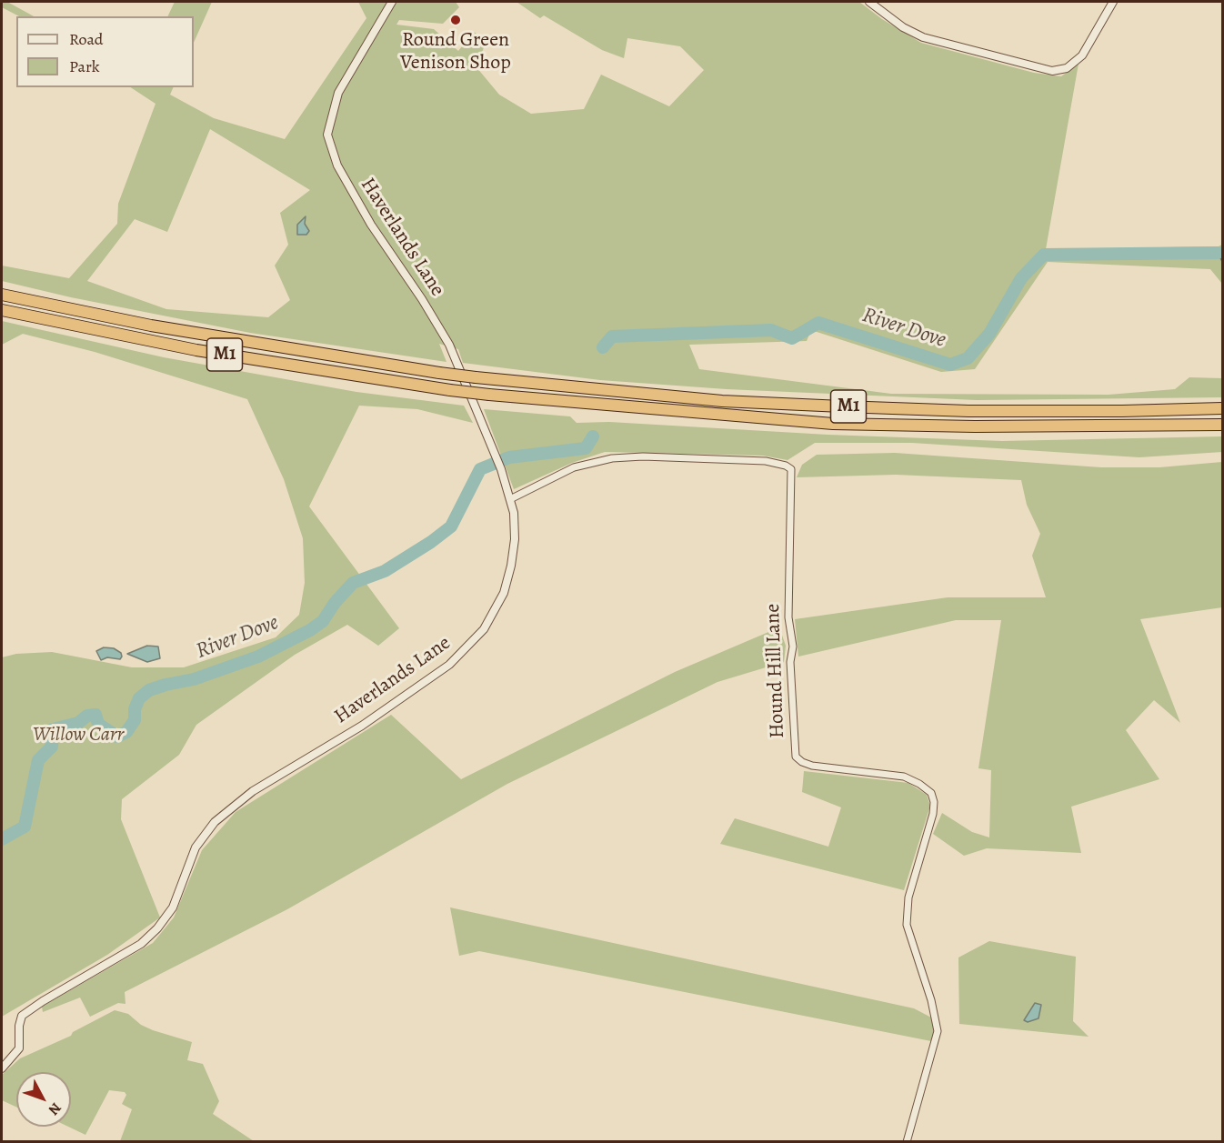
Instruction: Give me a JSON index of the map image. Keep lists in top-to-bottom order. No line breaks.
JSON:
{"streets":{"highway":["M1"],"street":["Haverlands Lane","Hound Hill Lane"]},"crossings":[["Haverlands Lane","Hound Hill Lane"]],"water":["River Dove"],"parks":["Willow Carr"],"places":["Round Green Venison Shop"],"legend":["Road","Park"],"north":"bottom right"}
